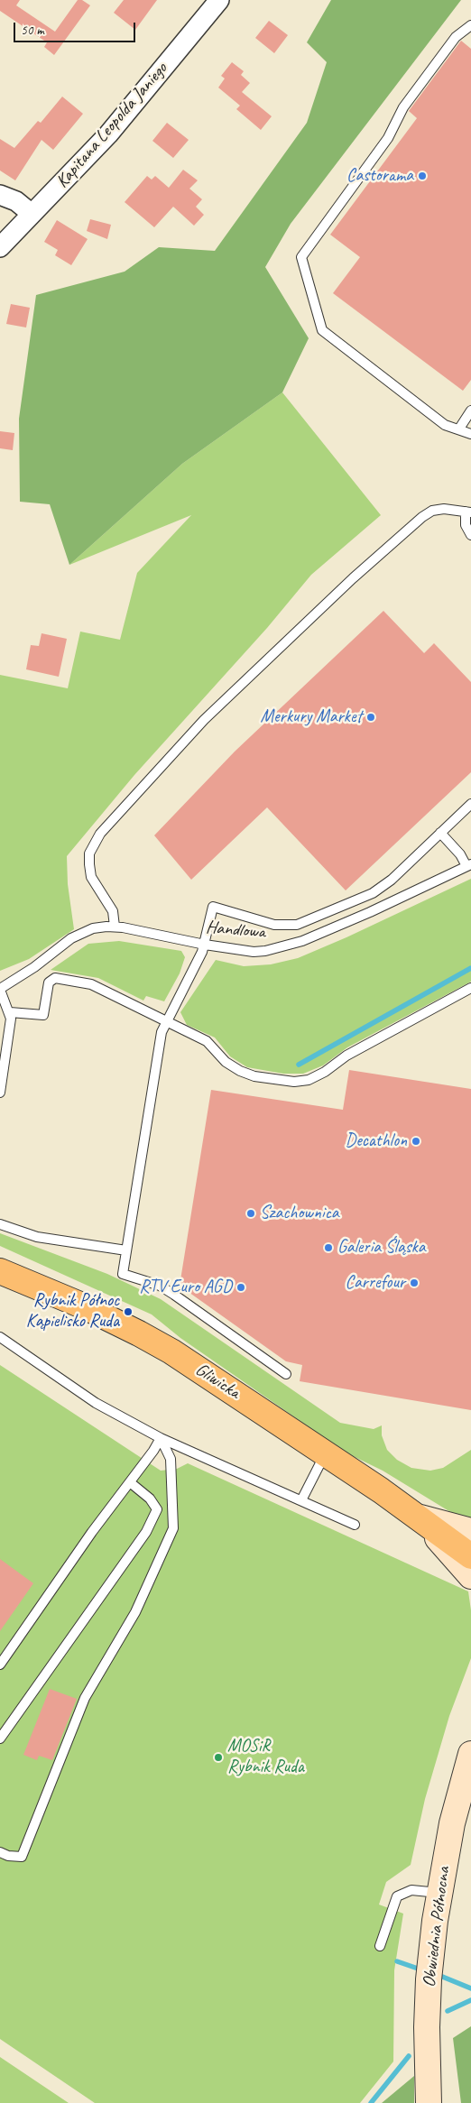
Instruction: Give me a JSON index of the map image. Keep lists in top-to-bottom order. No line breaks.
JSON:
{"streets":{"main road":["Gliwicka","Obwiednia Północna"],"street":["Kapitana Leopolda Janiego"],"lane":["Handlowa"]},"places":["Castorama","Merkury Market","Decathlon","Szachownica","Galeria Śląska","Carrefour","RTV Euro AGD","Rybnik Północ Kąpielisko Ruda","MOSiR Rybnik Ruda"],"scale_bar":"50 m"}
